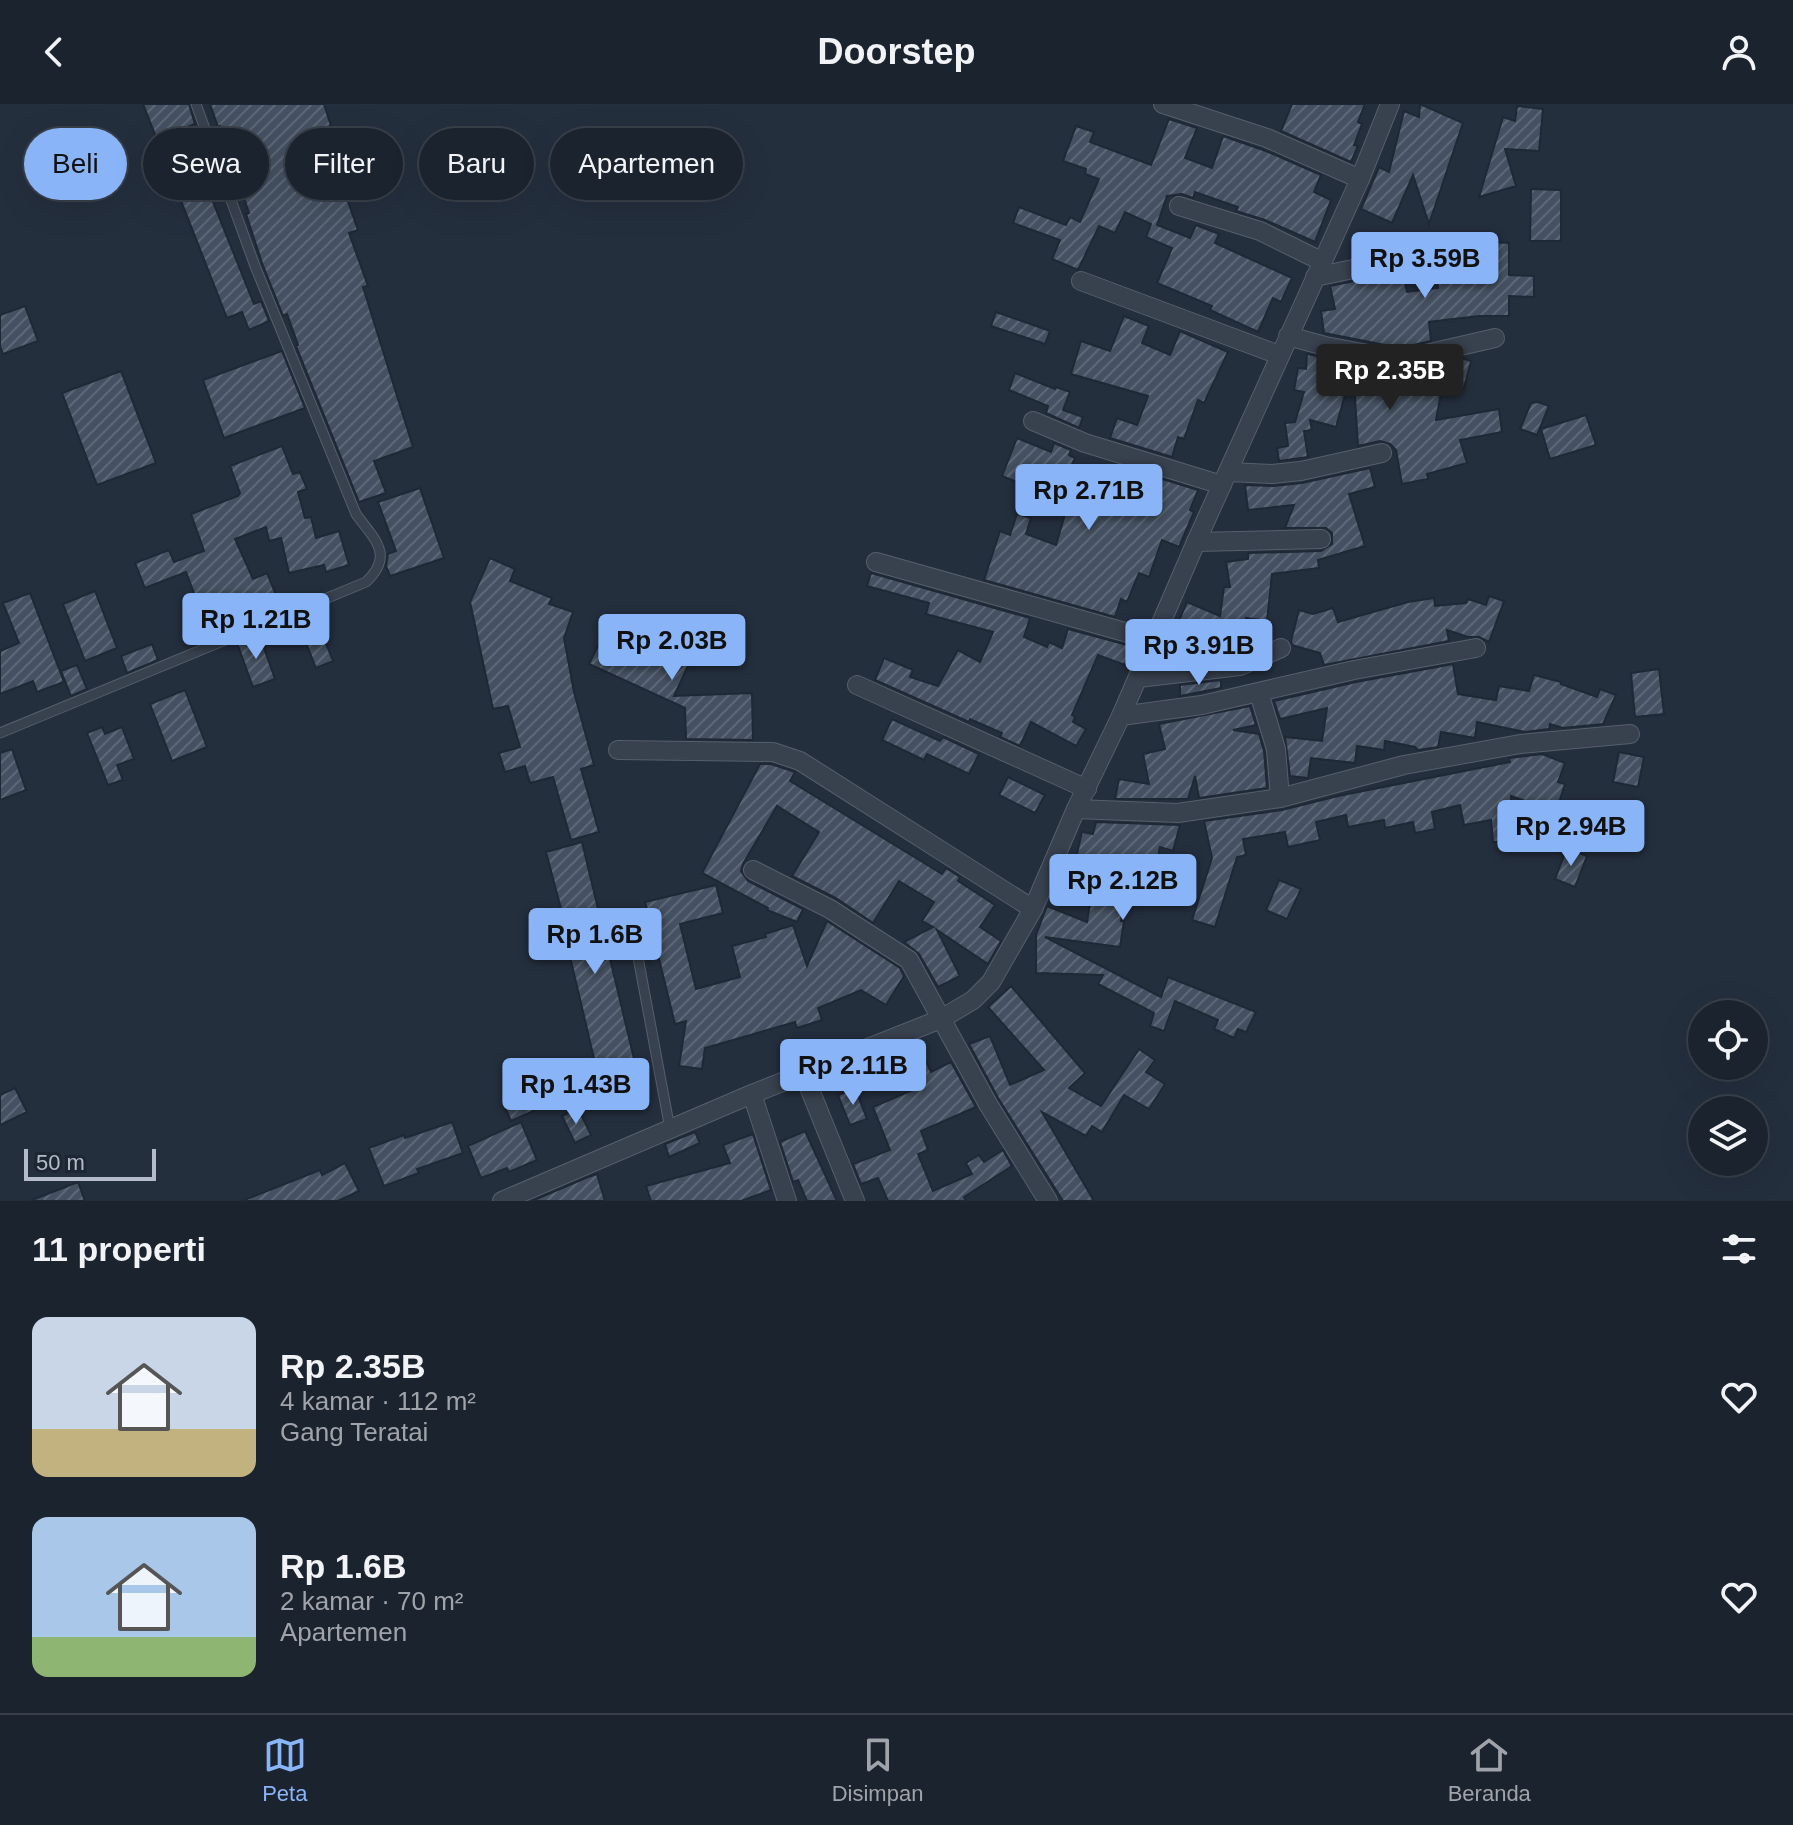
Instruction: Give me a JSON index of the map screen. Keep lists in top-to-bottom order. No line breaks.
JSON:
{"scale_bar":"50 m","page":{"header":"Doorstep","chip":["Beli","Sewa","Filter","Baru","Apartemen"],"price":["Rp 3.59B","Rp 2.35B","Rp 2.71B","Rp 1.21B","Rp 2.03B","Rp 3.91B","Rp 2.94B","Rp 2.12B","Rp 1.6B","Rp 2.11B","Rp 1.43B"],"scale":"50 m","heading":"11 properti","list":[{"name":"Rp 2.35B","note":"4 kamar · 112 m² · Gang Teratai"},{"name":"Rp 1.6B","note":"2 kamar · 70 m² · Apartemen"}],"tabs":["Peta","Disimpan","Beranda"]}}
